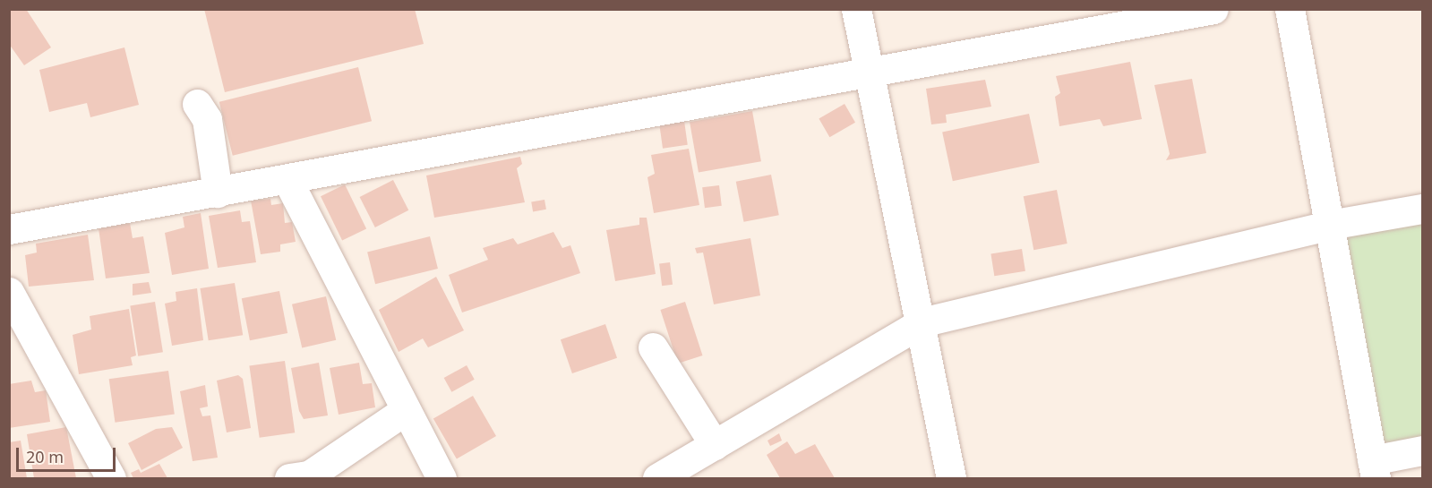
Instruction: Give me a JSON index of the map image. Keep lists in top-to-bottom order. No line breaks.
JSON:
{"scale_bar":"20 m"}
